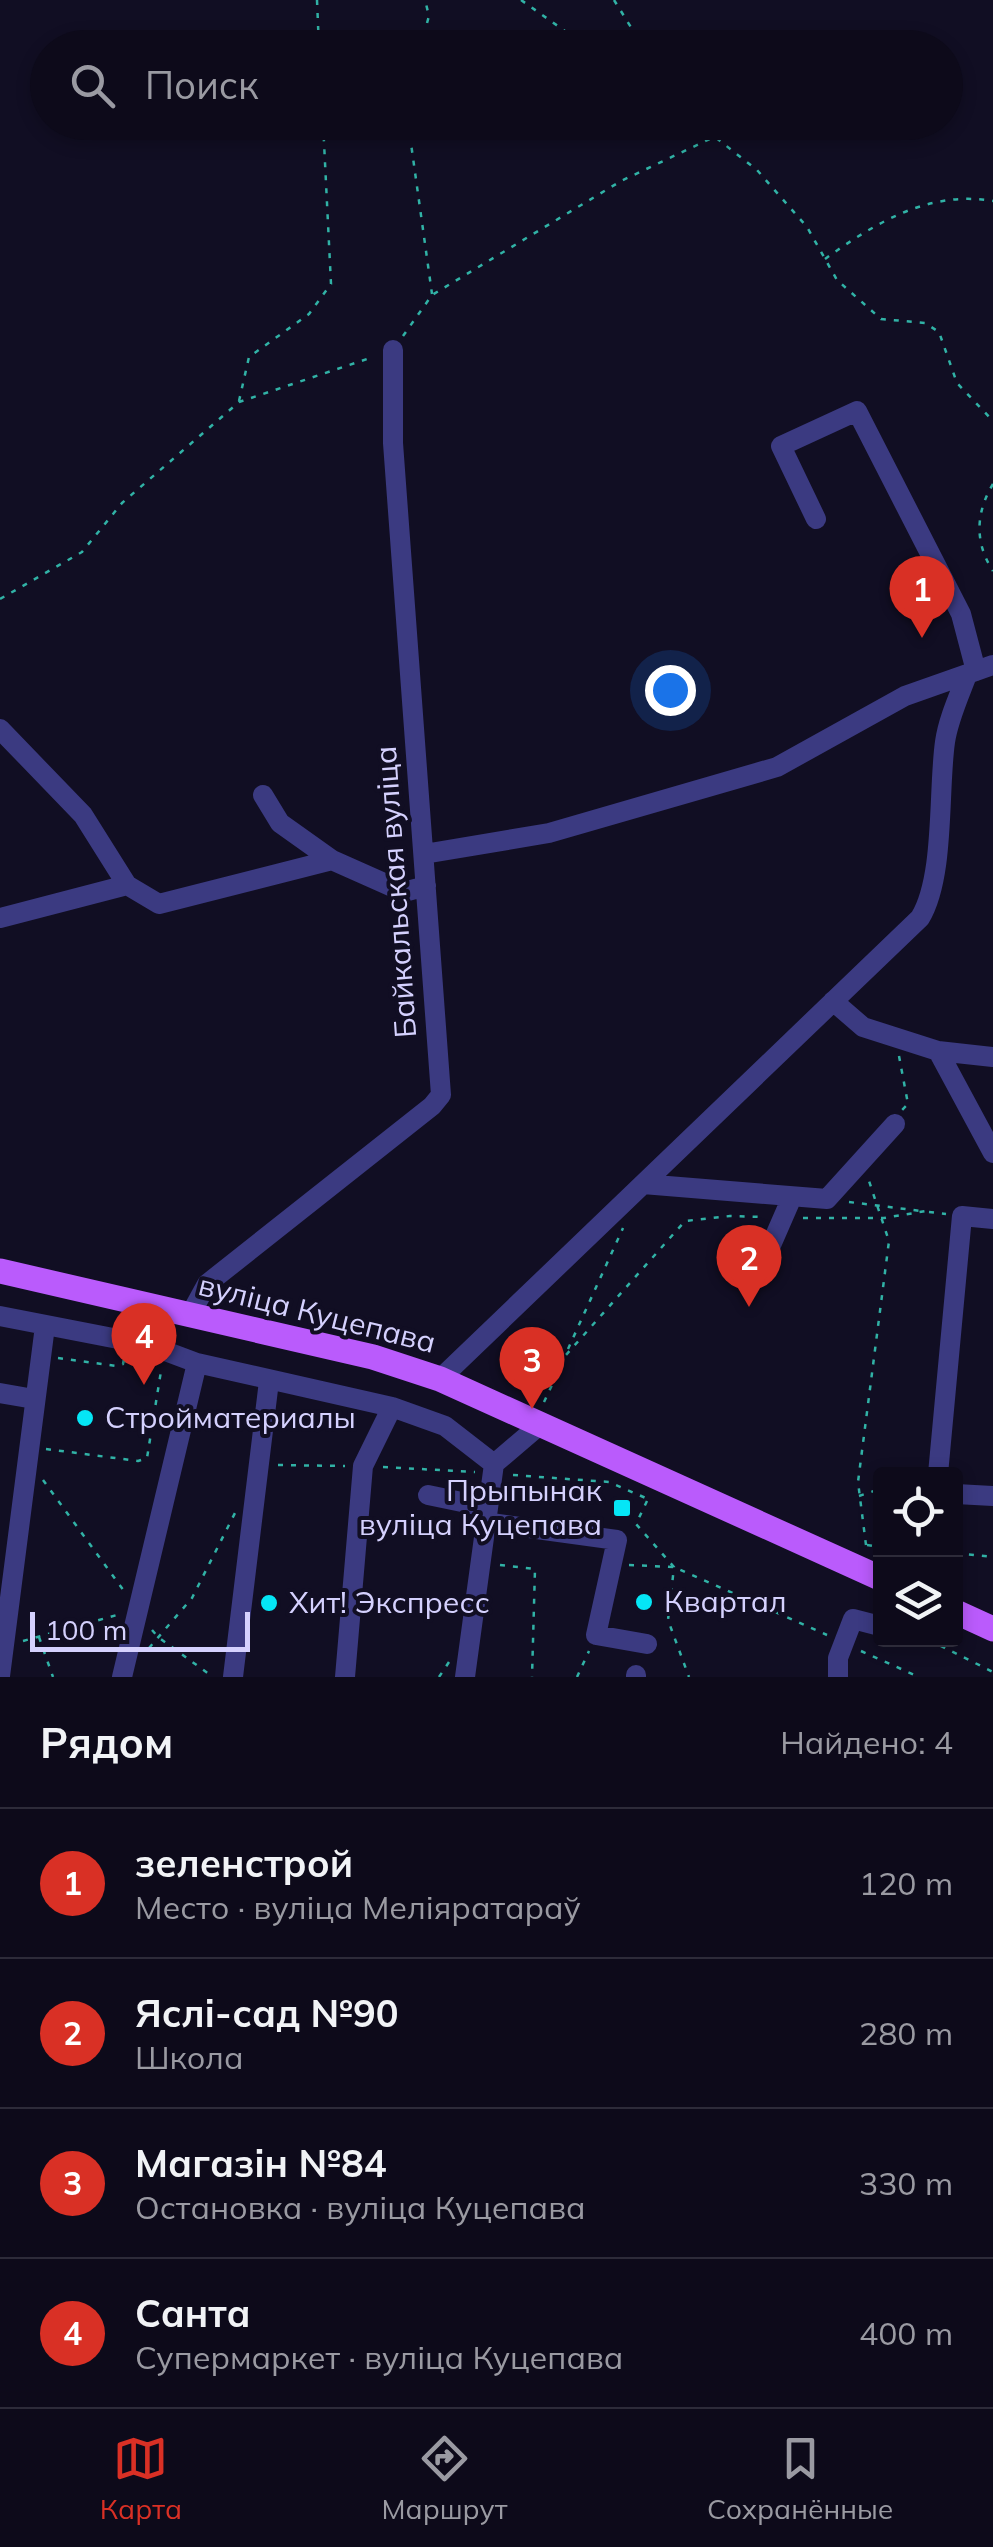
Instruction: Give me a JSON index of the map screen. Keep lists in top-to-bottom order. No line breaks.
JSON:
{"streets":{"main road":["вуліца Куцепава"],"street":["Байкальская вуліца"]},"crossings":[["Байкальская вуліца","вуліца Куцепава"]],"places":{"other":["Стройматериалы","Квартал","Хит! Экспресс"],"transit":["Прыпынак вуліца Куцепава"]},"scale_bar":"100 m","page":{"search":"Поиск","pins":["1","2","4","3"],"scale":"100 m","heading":["Рядом","Найдено: 4"],"list":[{"mark":"1","name":"зеленстрой","note":"Место · вуліца Меліяратараў","value":"120 m"},{"mark":"2","name":"Яслі-сад №90","note":"Школа","value":"280 m"},{"mark":"3","name":"Магазін №84","note":"Остановка · вуліца Куцепава","value":"330 m"},{"mark":"4","name":"Санта","note":"Супермаркет · вуліца Куцепава","value":"400 m"}],"nav":["Карта","Маршрут","Сохранённые"]}}
